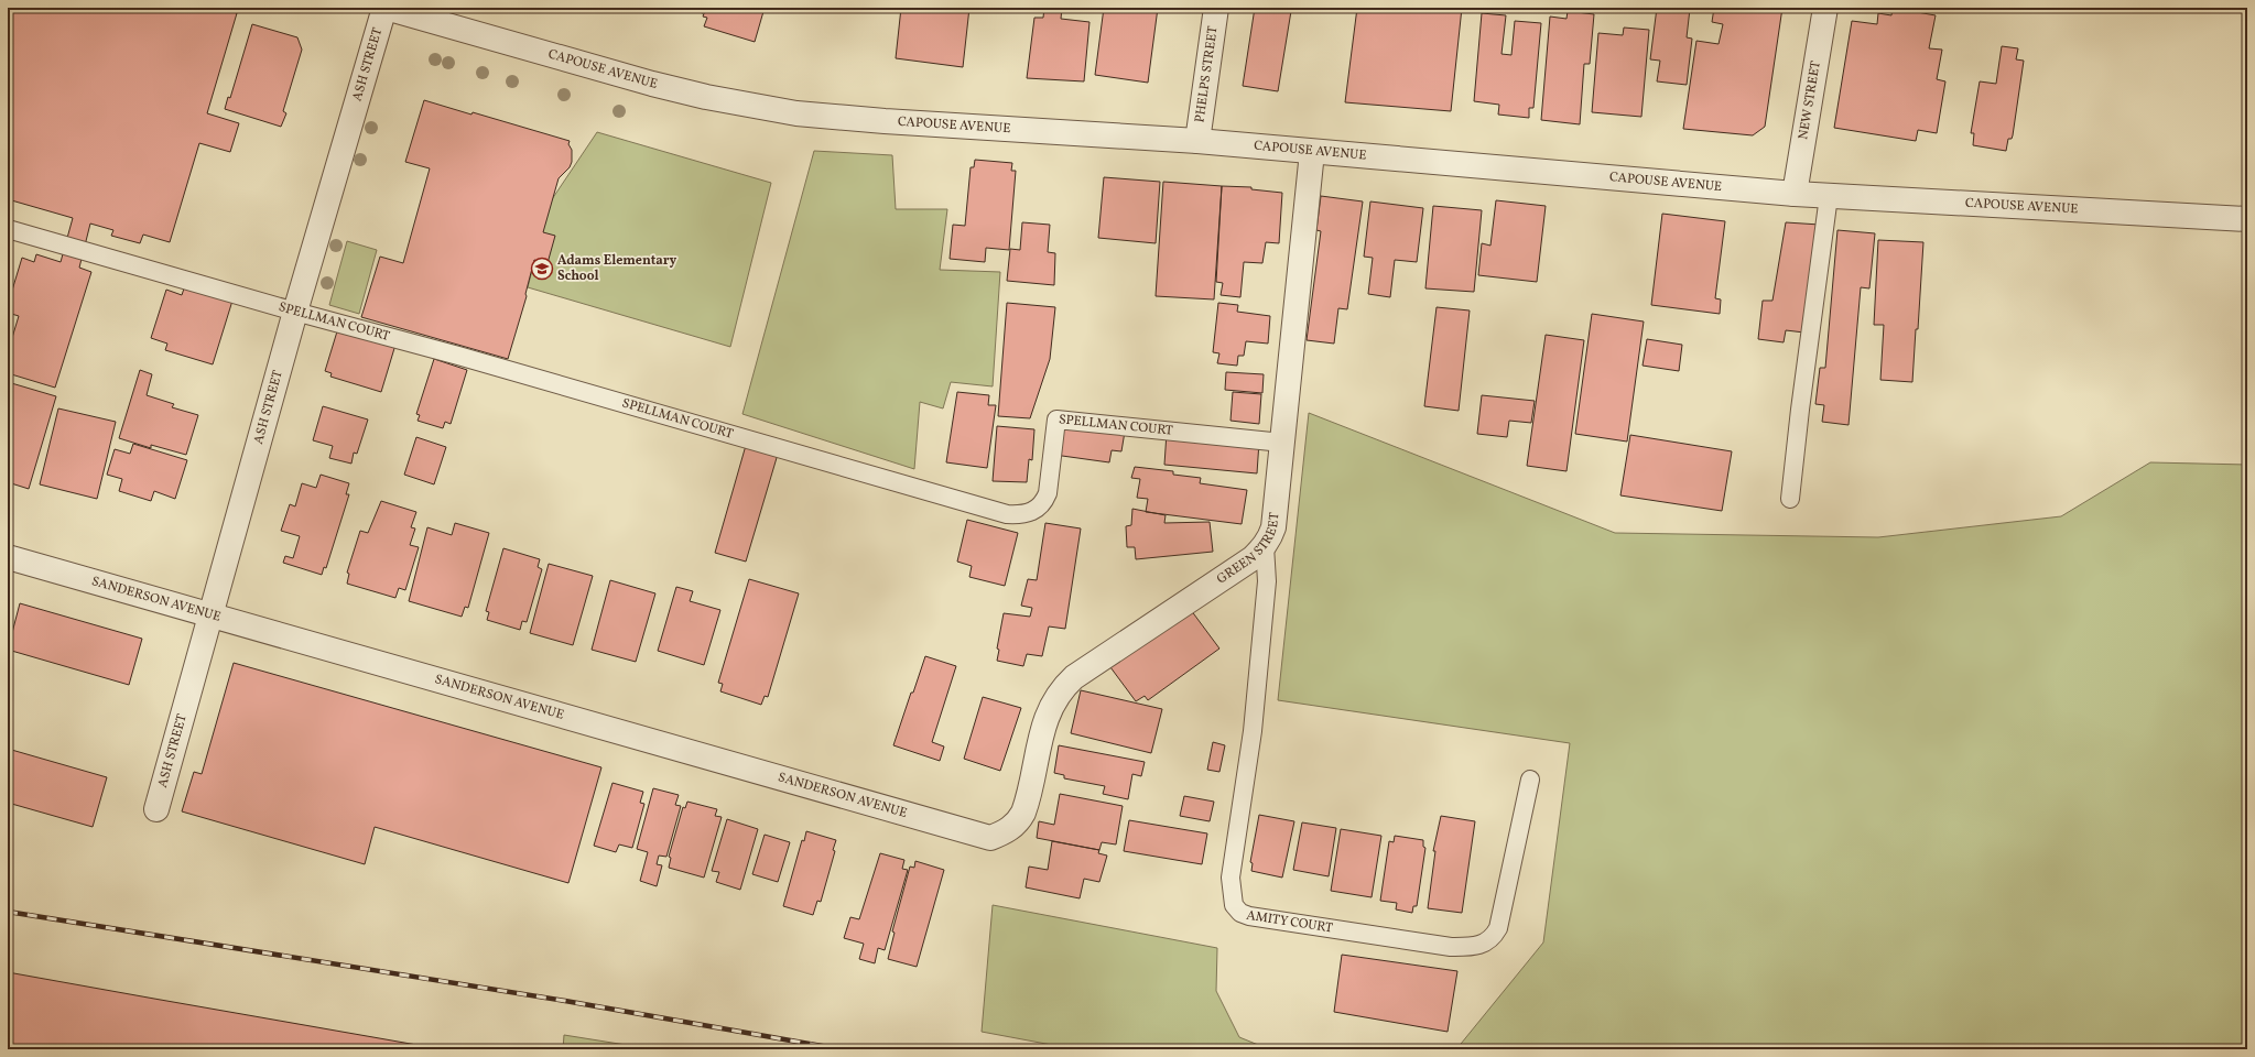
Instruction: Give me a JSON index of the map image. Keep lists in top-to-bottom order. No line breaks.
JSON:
{"streets":{"street":["ASH STREET","CAPOUSE AVENUE","PHELPS STREET","NEW STREET","GREEN STREET","SANDERSON AVENUE"],"lane":["SPELLMAN COURT","AMITY COURT"]},"crossings":[["ASH STREET","CAPOUSE AVENUE"],["ASH STREET","SPELLMAN COURT"],["ASH STREET","SANDERSON AVENUE"],["CAPOUSE AVENUE","PHELPS STREET"],["CAPOUSE AVENUE","NEW STREET"],["CAPOUSE AVENUE","GREEN STREET"],["SPELLMAN COURT","GREEN STREET"],["GREEN STREET","SANDERSON AVENUE"],["GREEN STREET","AMITY COURT"]],"places":{"school or university":["Adams Elementary School"]}}
